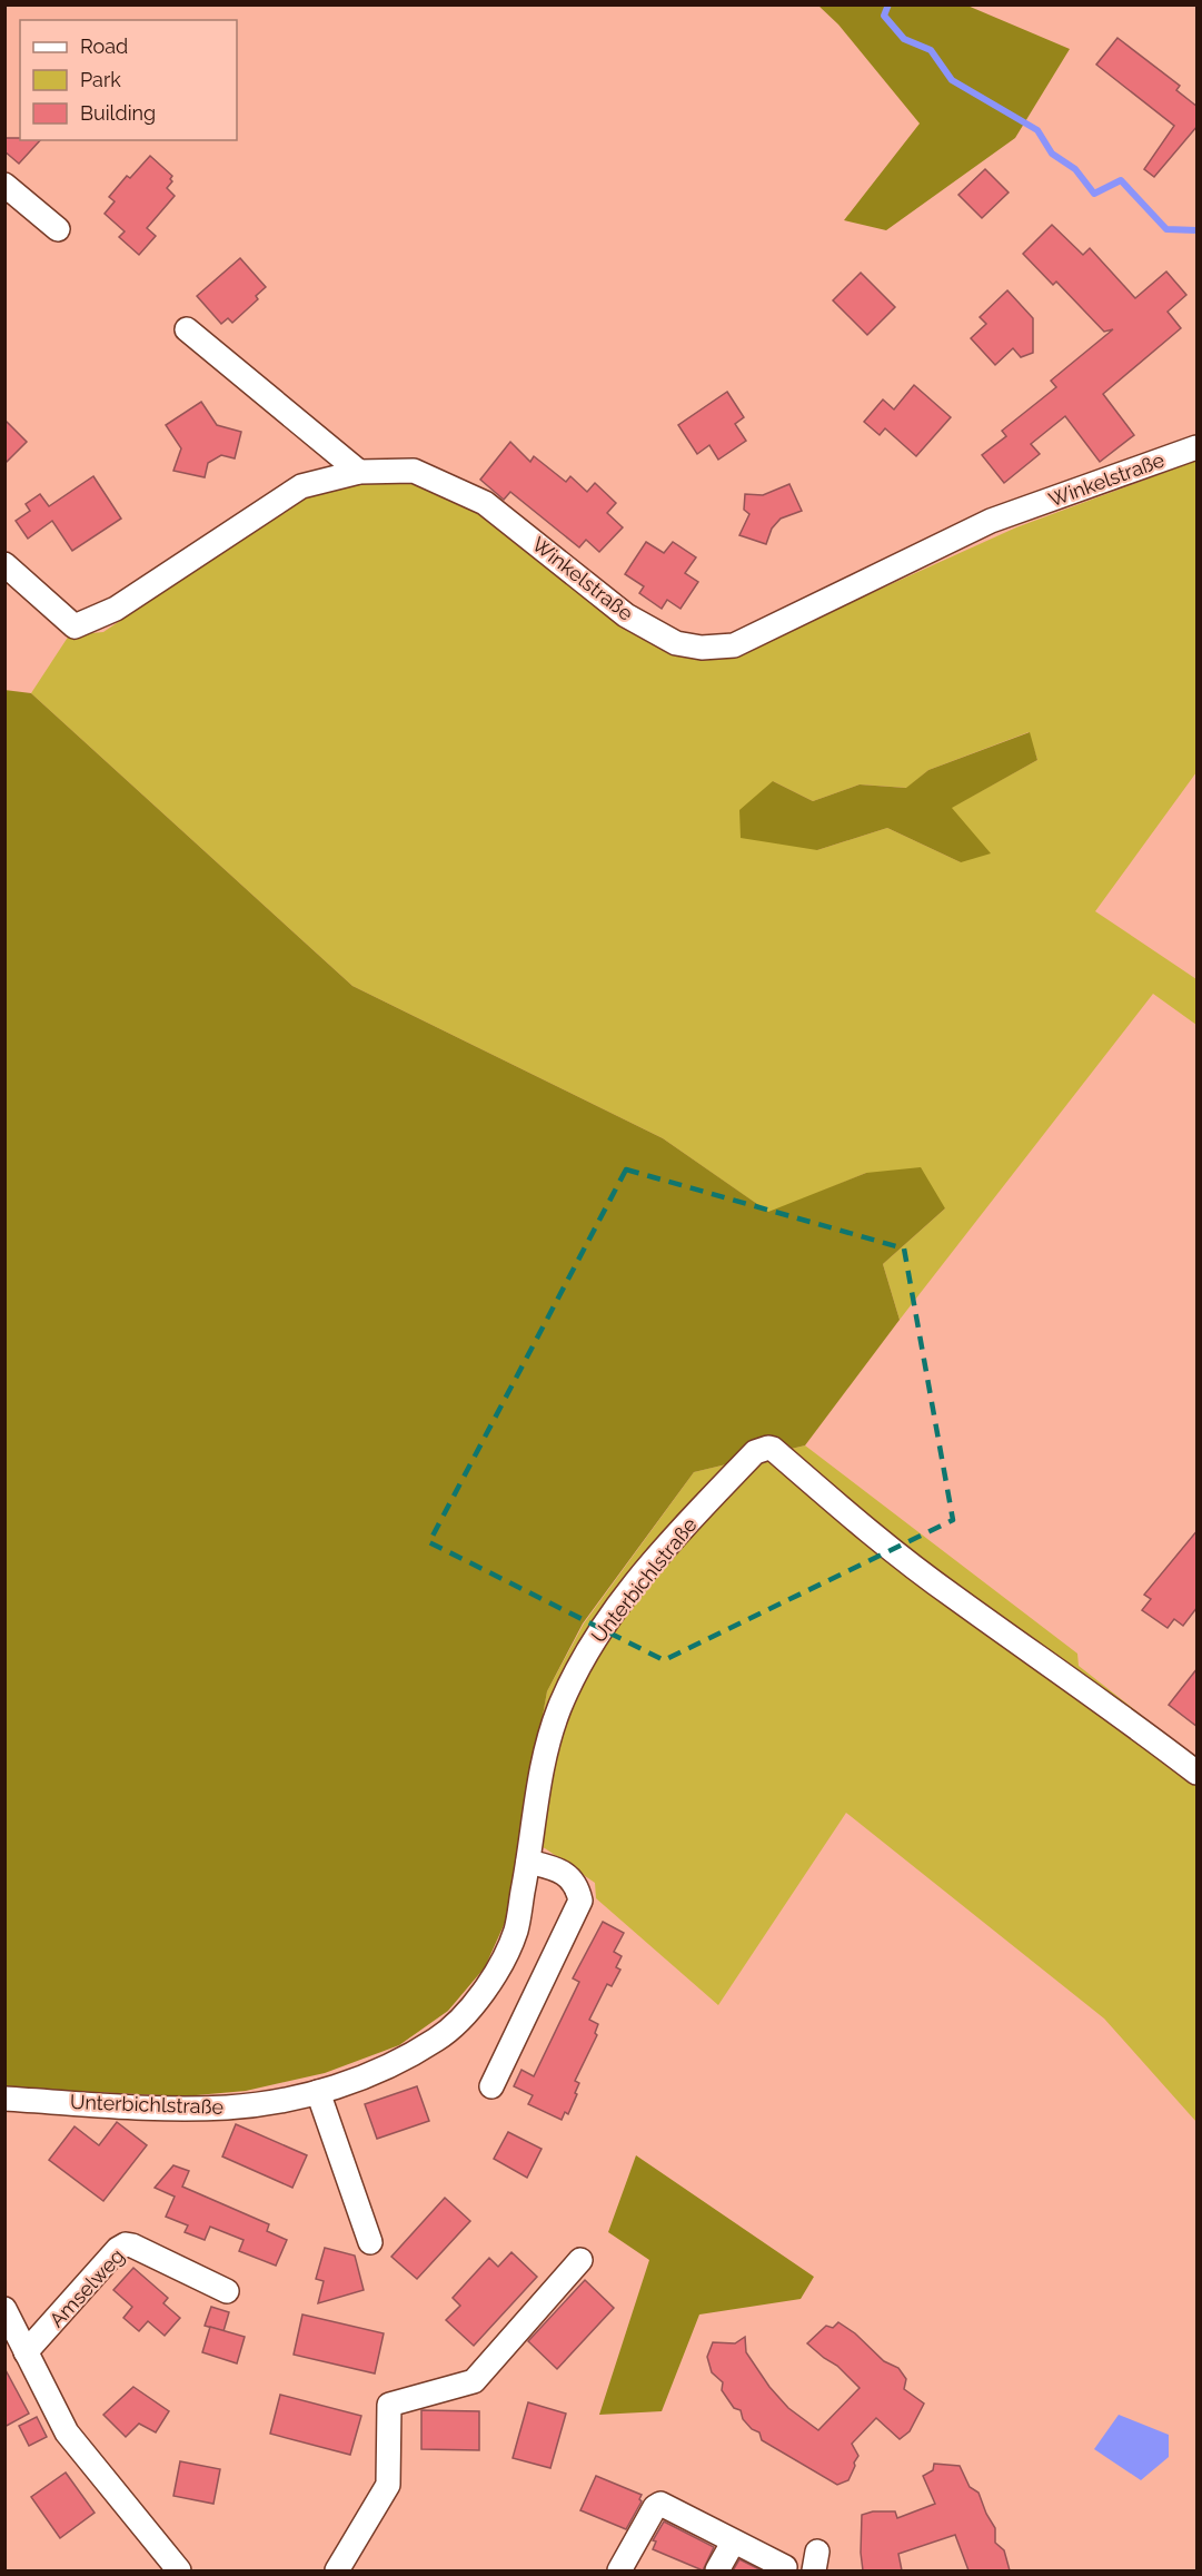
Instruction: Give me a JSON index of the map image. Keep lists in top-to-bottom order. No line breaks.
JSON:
{"streets":{"street":["Winkelstraße","Unterbichlstraße","Amselweg"]},"legend":["Road","Park","Building"]}
